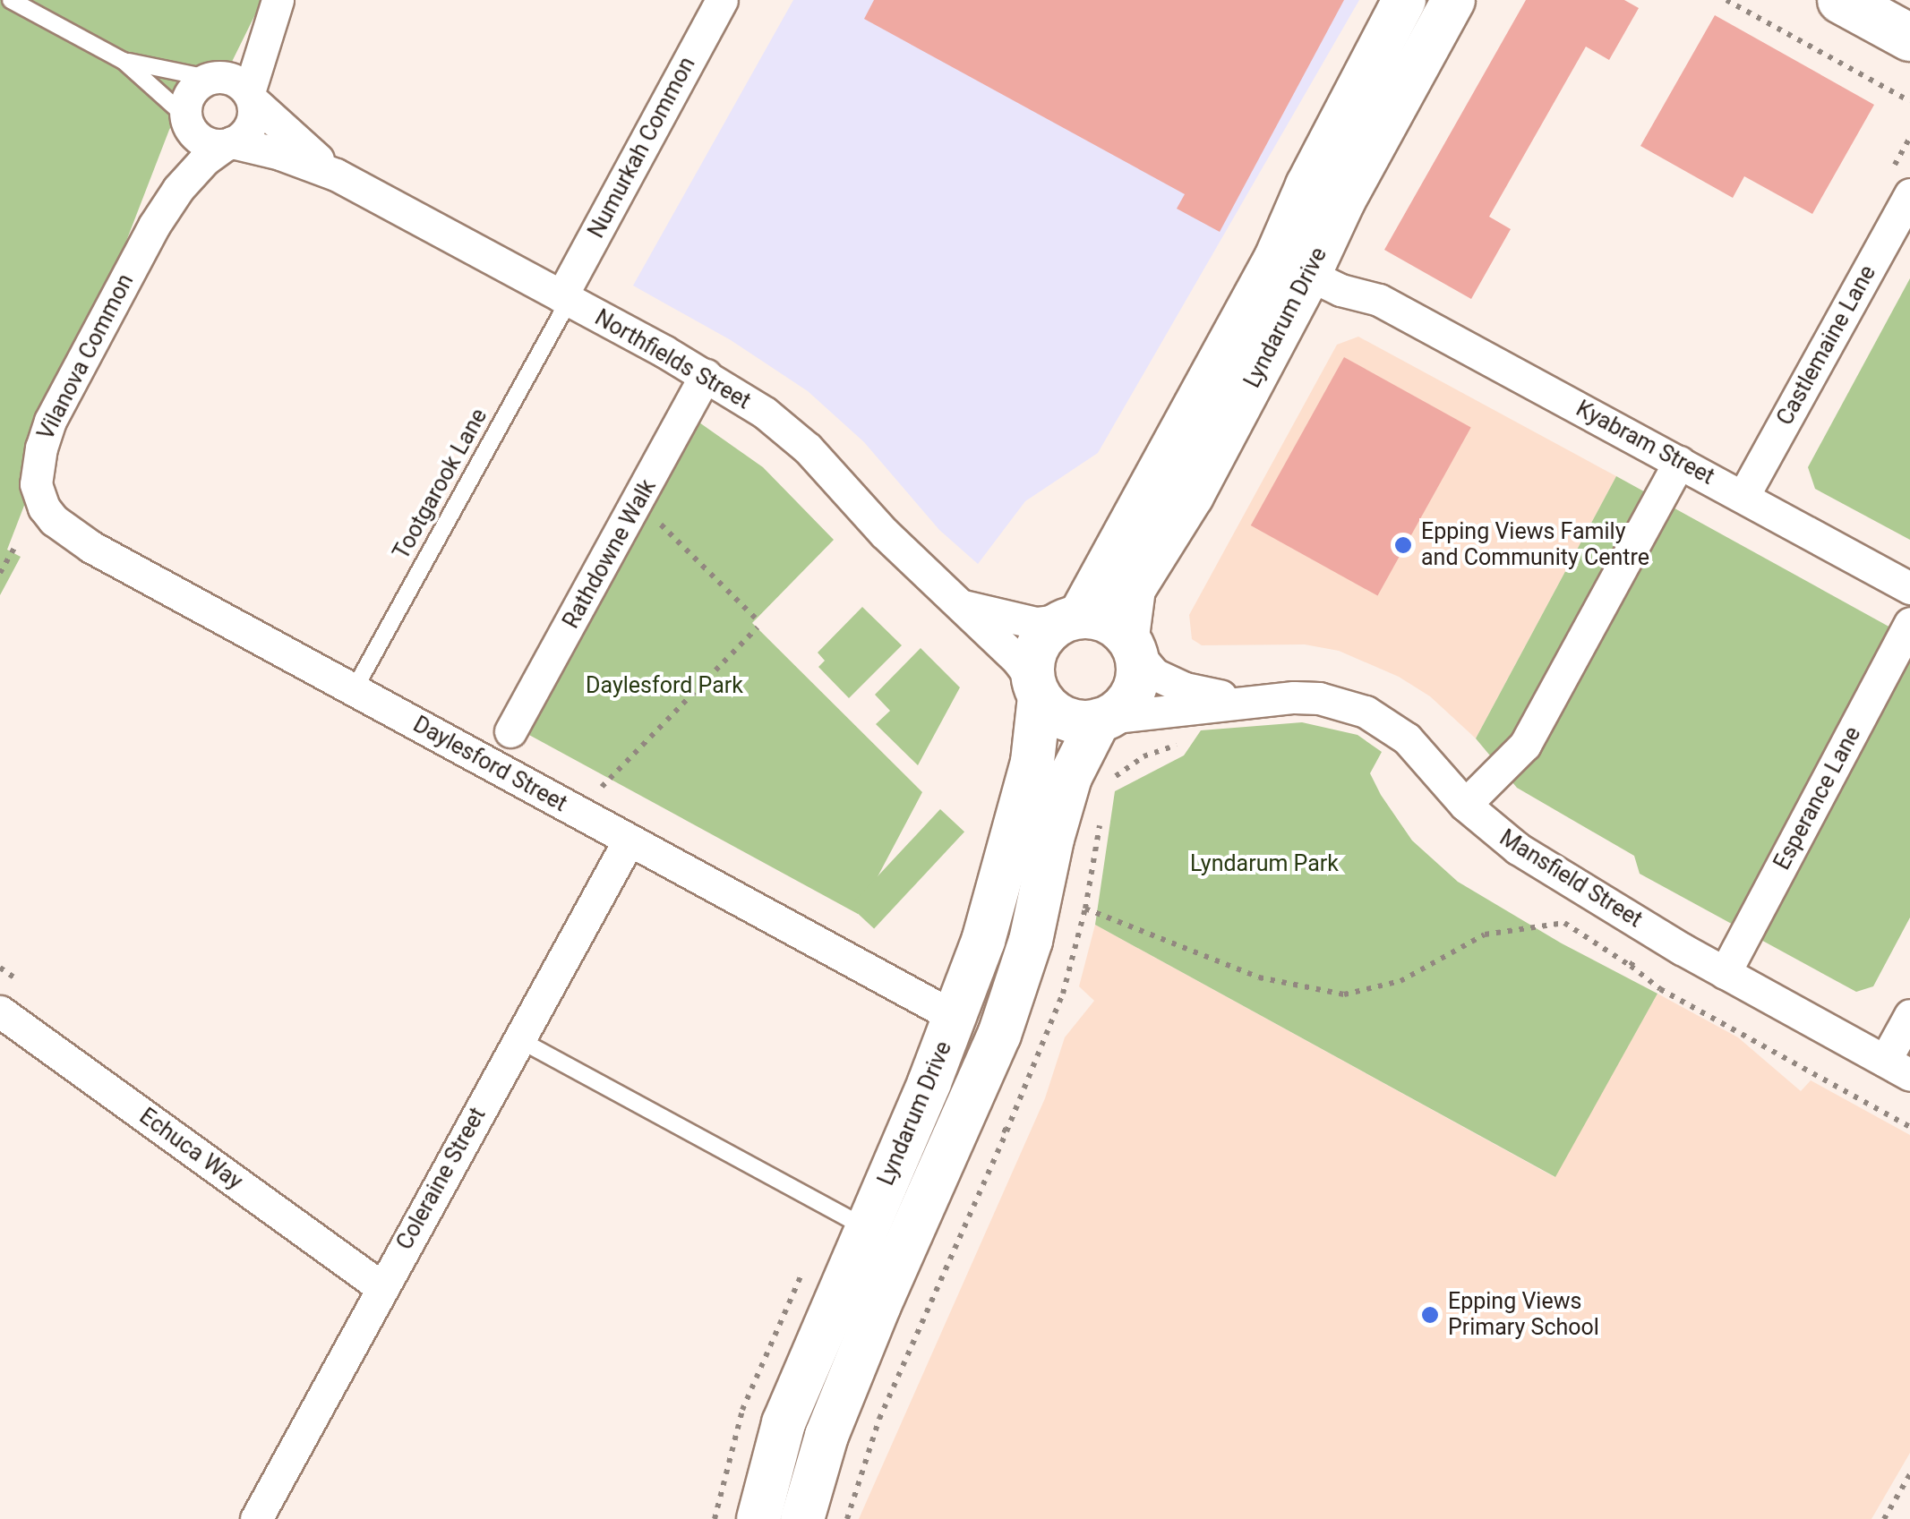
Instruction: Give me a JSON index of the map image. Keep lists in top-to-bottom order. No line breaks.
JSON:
{"streets":{"street":["Numurkah Common","Lyndarum Drive","Castlemaine Lane","Vilanova Common","Northfields Street","Kyabram Street","Rathdowne Walk","Daylesford Street","Esperance Lane","Mansfield Street","Echuca Way","Coleraine Street"],"lane":["Tootgarook Lane"]},"crossings":[["Numurkah Common","Northfields Street"],["Numurkah Common","Tootgarook Lane"],["Lyndarum Drive","Northfields Street"],["Lyndarum Drive","Kyabram Street"],["Lyndarum Drive","Daylesford Street"],["Lyndarum Drive","Mansfield Street"],["Castlemaine Lane","Kyabram Street"],["Vilanova Common","Northfields Street"],["Vilanova Common","Daylesford Street"],["Northfields Street","Tootgarook Lane"],["Northfields Street","Rathdowne Walk"],["Northfields Street","Mansfield Street"],["Tootgarook Lane","Daylesford Street"],["Daylesford Street","Coleraine Street"],["Esperance Lane","Mansfield Street"],["Echuca Way","Coleraine Street"]],"parks":["Daylesford Park","Lyndarum Park"],"places":["Epping Views Family and Community Centre","Epping Views Primary School"]}
